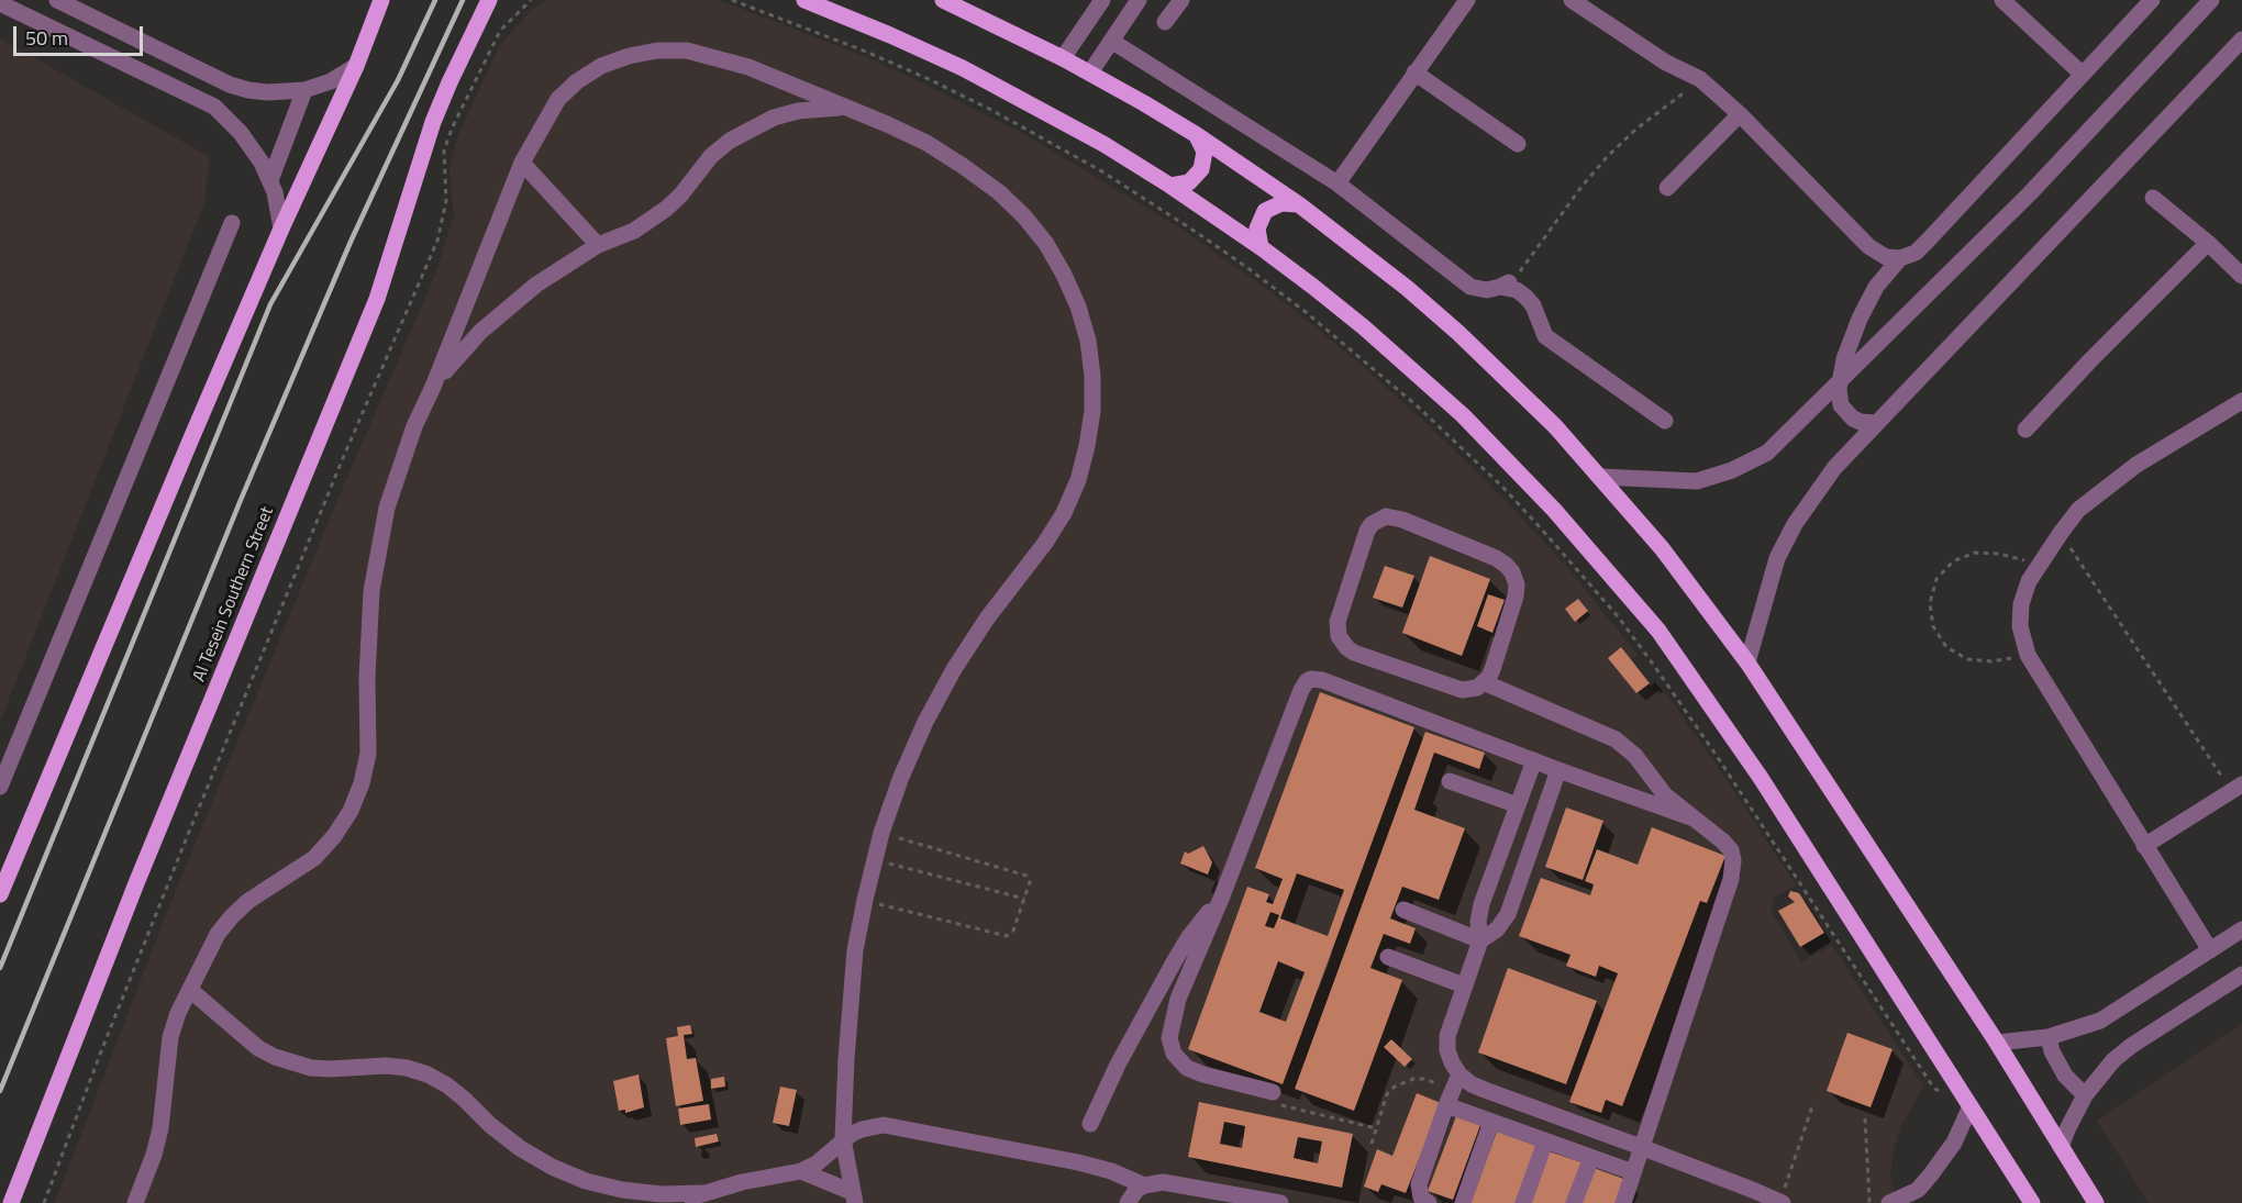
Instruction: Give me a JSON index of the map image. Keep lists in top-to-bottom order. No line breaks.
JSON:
{"streets":{"main road":["Al Tesein Southern Street"]},"scale_bar":"50 m"}
